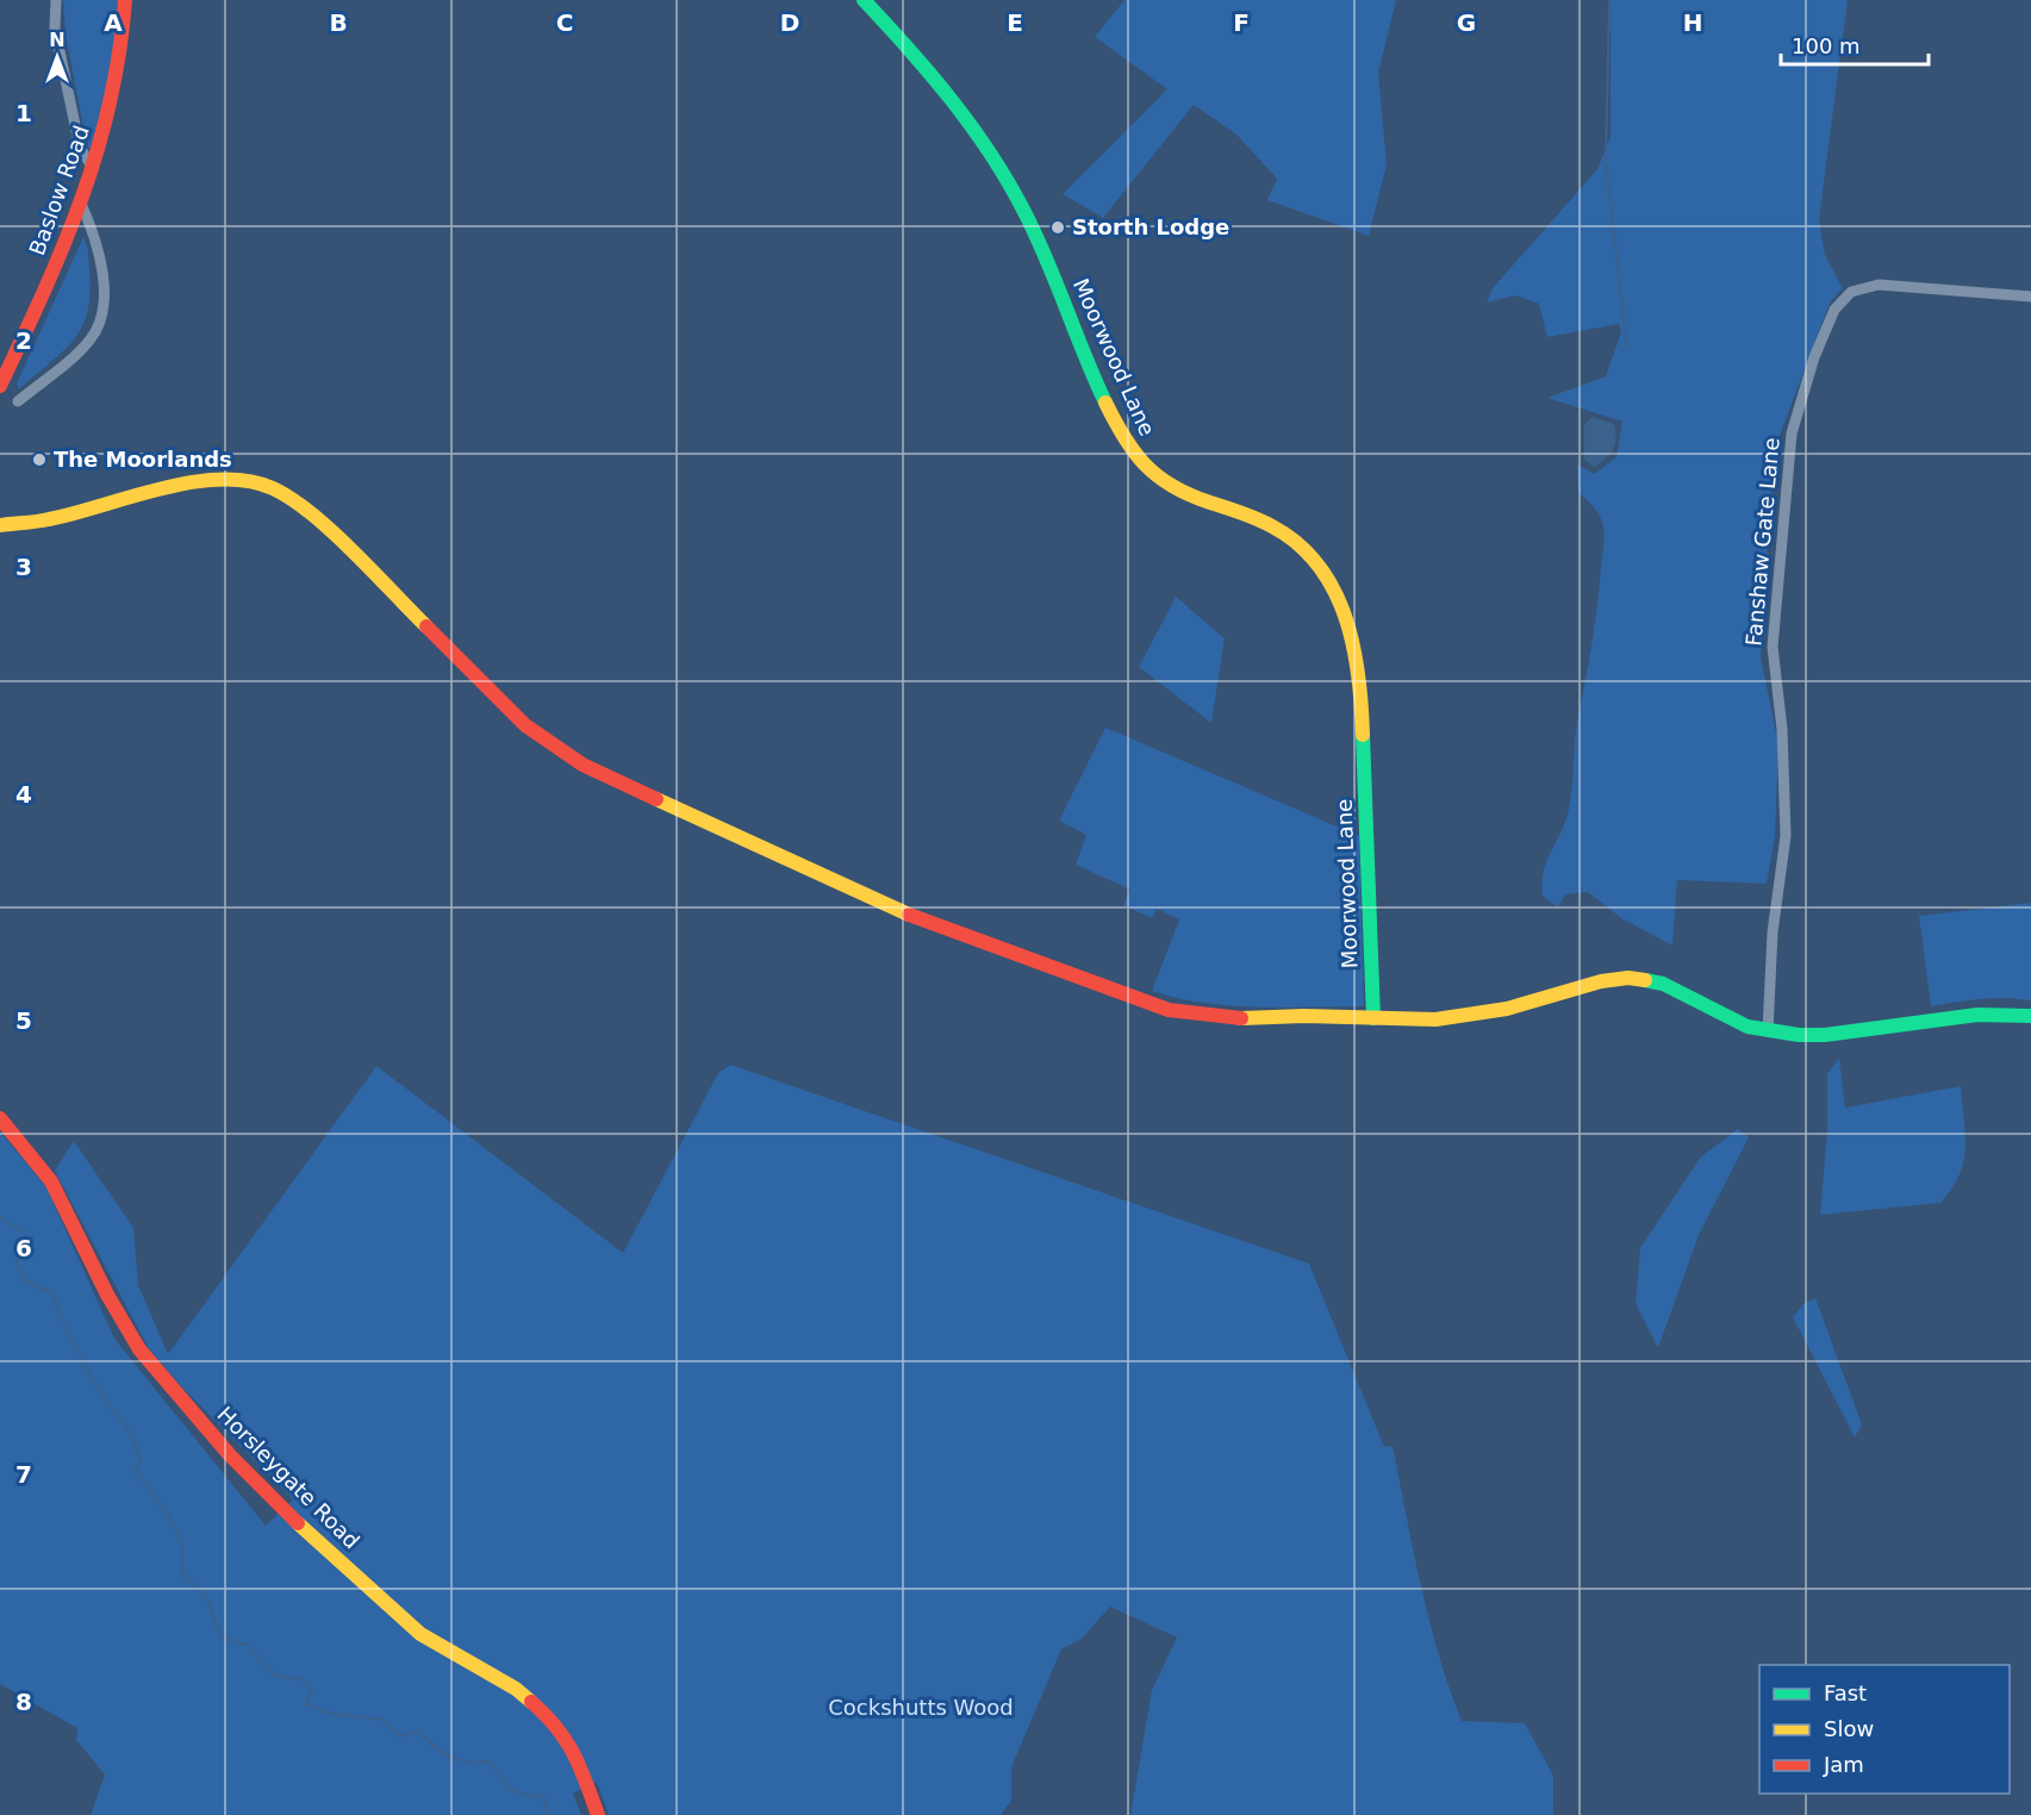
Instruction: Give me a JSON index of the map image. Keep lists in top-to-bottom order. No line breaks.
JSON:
{"streets":{"main road":["Baslow Road","Moorwood Lane","Horsleygate Road"],"street":["Fanshaw Gate Lane"]},"parks":["Cockshutts Wood"],"places":["Storth Lodge","The Moorlands"],"legend":["Fast","Slow","Jam"],"scale_bar":"100 m","north":"top","grid":{"columns":["A","B","C","D","E","F","G","H"],"rows":["1","2","3","4","5","6","7","8"]}}
